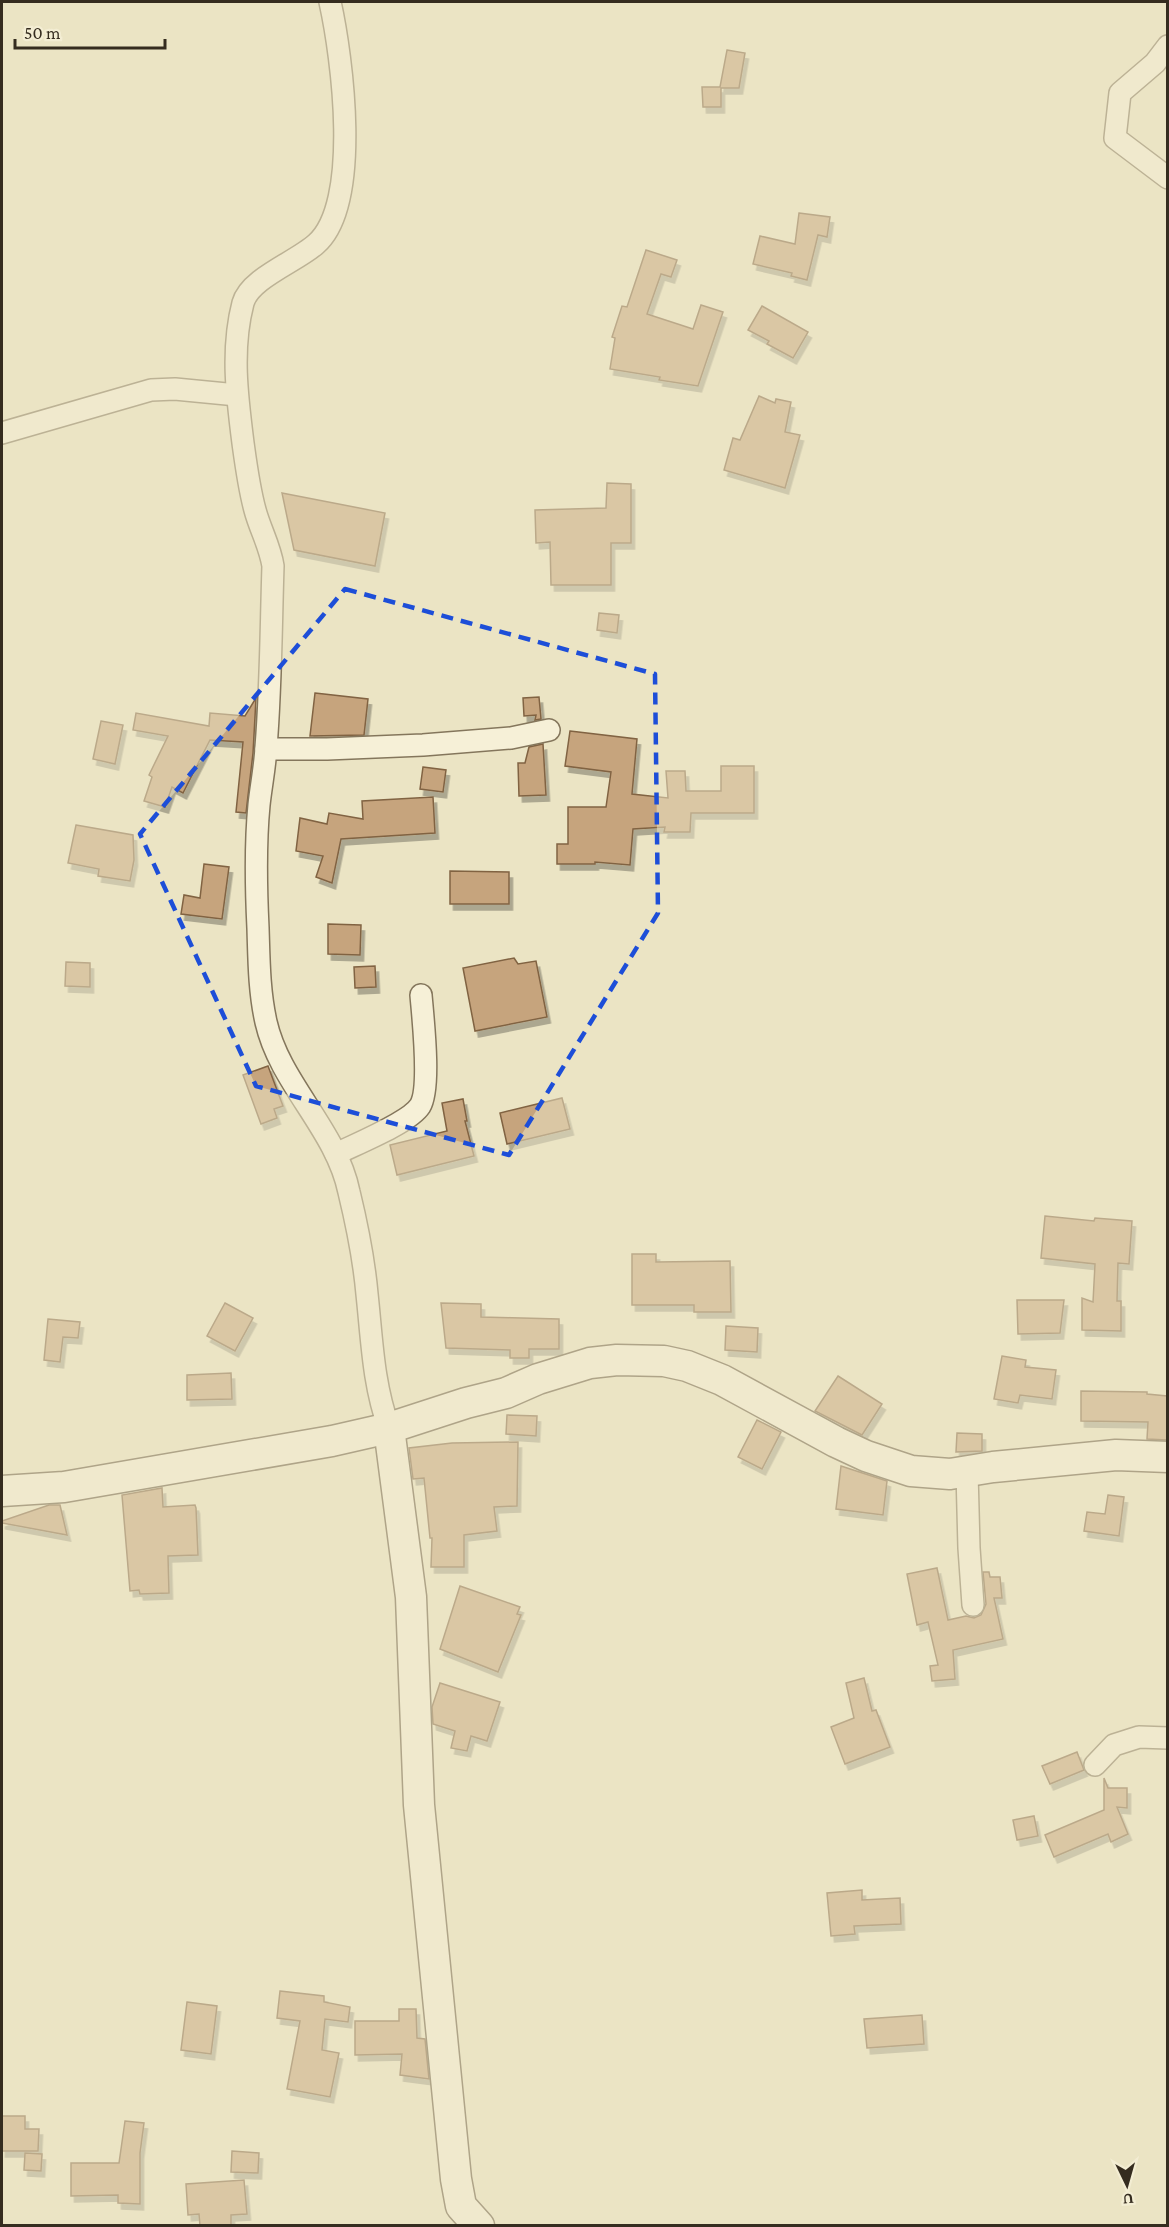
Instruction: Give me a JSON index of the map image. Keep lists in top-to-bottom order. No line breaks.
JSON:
{"scale_bar":"50 m","north":"bottom"}
